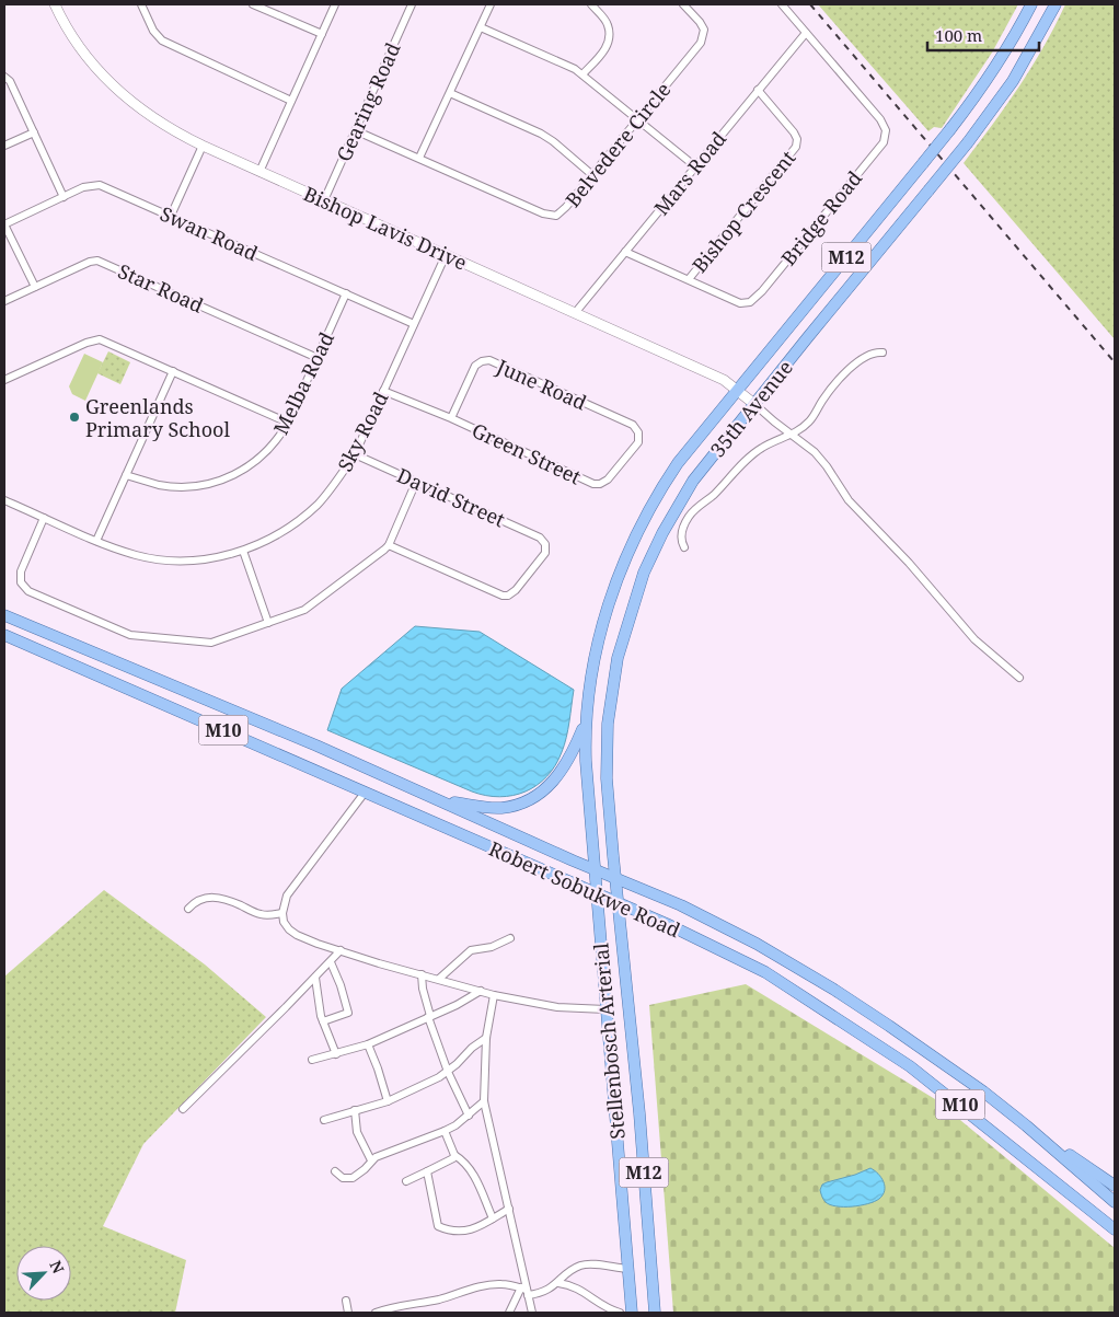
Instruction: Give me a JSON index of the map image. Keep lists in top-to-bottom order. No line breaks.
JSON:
{"streets":{"main road":["M12","35th Avenue","M10","Robert Sobukwe Road","Stellenbosch Arterial"],"street":["Gearing Road","Belvedere Circle","Mars Road","Bishop Crescent","Bridge Road","Bishop Lavis Drive","Swan Road","Star Road","Melba Road","June Road","Sky Road","Green Street","David Street"]},"crossings":[["Gearing Road","Belvedere Circle"],["Gearing Road","Bishop Lavis Drive"],["Mars Road","Bishop Crescent"],["Mars Road","Bridge Road"],["Mars Road","Bishop Lavis Drive"],["Bishop Crescent","Bridge Road"],["Bishop Lavis Drive","35th Avenue"],["Bishop Lavis Drive","Sky Road"],["Swan Road","Melba Road"],["Swan Road","Sky Road"],["Star Road","Melba Road"],["June Road","Green Street"],["35th Avenue","Robert Sobukwe Road"],["35th Avenue","Stellenbosch Arterial"],["Sky Road","Green Street"],["Sky Road","David Street"],["Robert Sobukwe Road","Stellenbosch Arterial"]],"places":["Greenlands Primary School"],"scale_bar":"100 m","north":"top right"}
